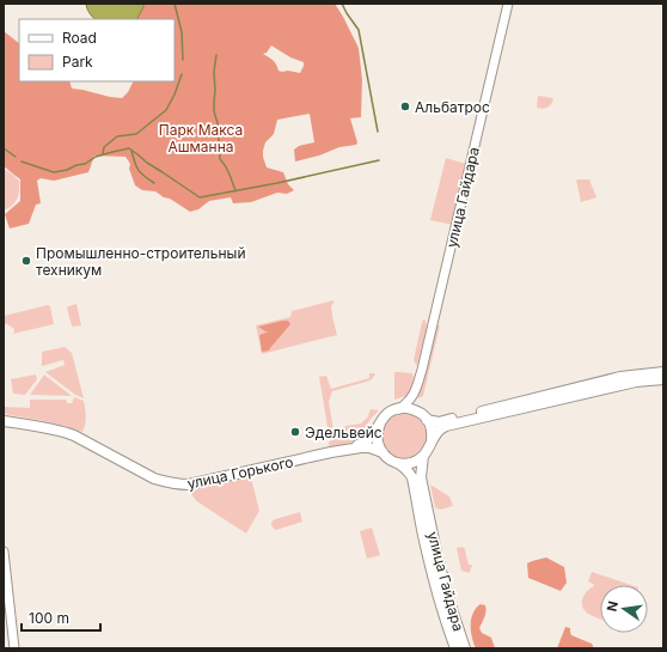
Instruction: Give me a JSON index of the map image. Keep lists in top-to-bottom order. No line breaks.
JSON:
{"streets":{"main road":["улица Гайдара","улица Горького"]},"crossings":[["улица Гайдара","улица Горького"]],"parks":["Парк Макса Ашманна"],"places":["Альбатрос","Промышленно-строительный техникум","Эдельвейс"],"legend":["Road","Park"],"scale_bar":"100 m","north":"left"}
